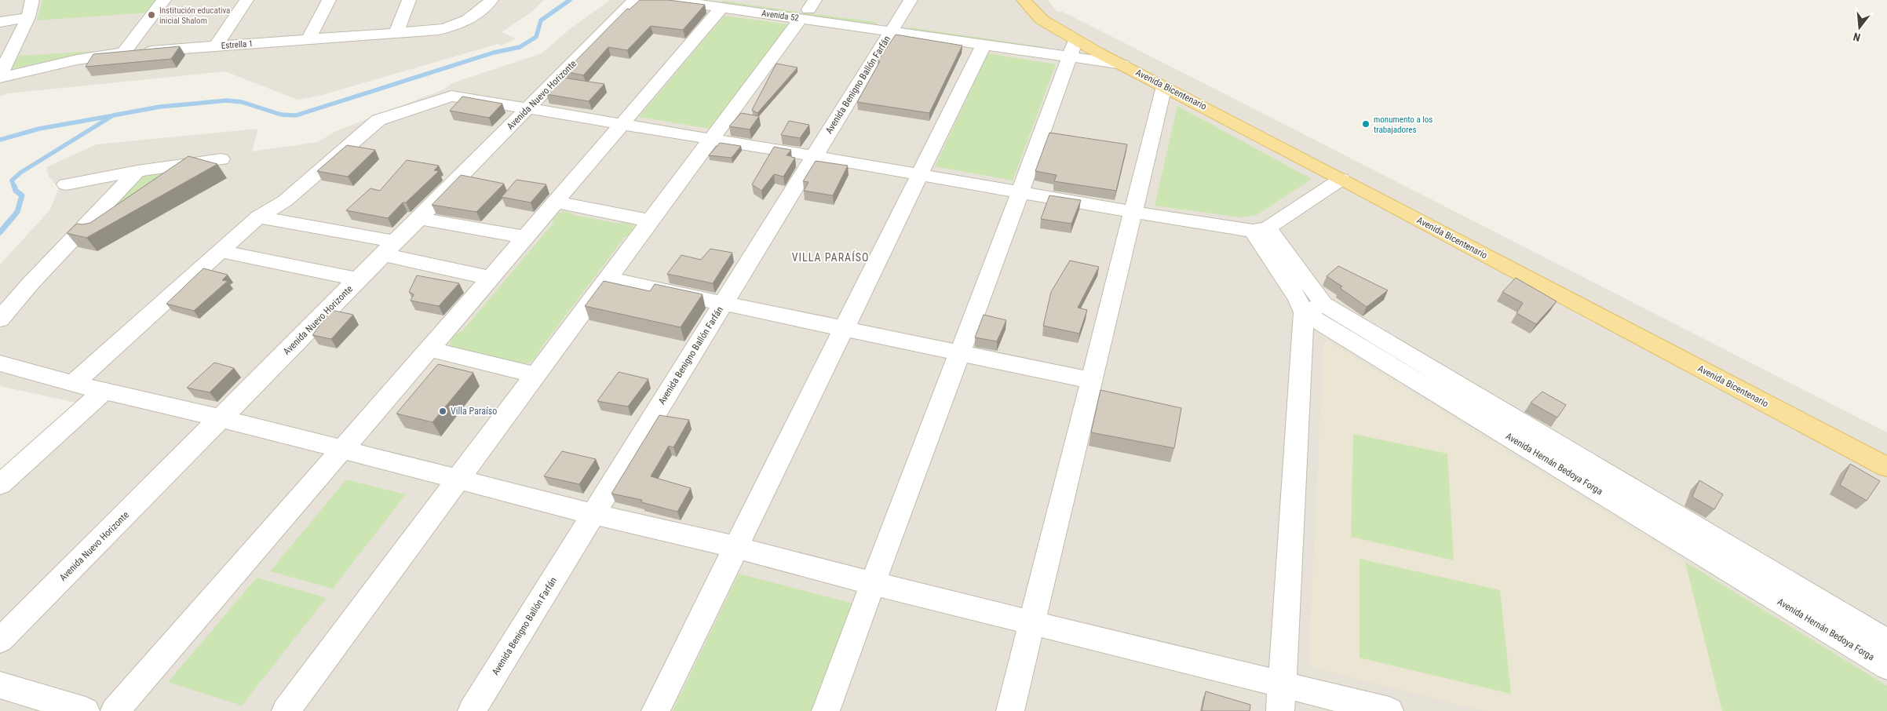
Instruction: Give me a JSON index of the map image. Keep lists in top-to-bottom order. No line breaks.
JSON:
{"streets":{"main road":["Avenida Bicentenario"],"street":["Avenida 52","Estrella 1","Avenida Benigno Ballón Farfán","Avenida Nuevo Horizonte","Avenida Hernán Bedoya Forga"]},"crossings":[["Avenida 52","Avenida Benigno Ballón Farfán"],["Avenida 52","Avenida Bicentenario"]],"districts":["VILLA PARAÍSO"],"places":["Institución educativa inicial Shalom","monumento a los trabajadores","Villa Paraíso"],"north":"bottom"}
